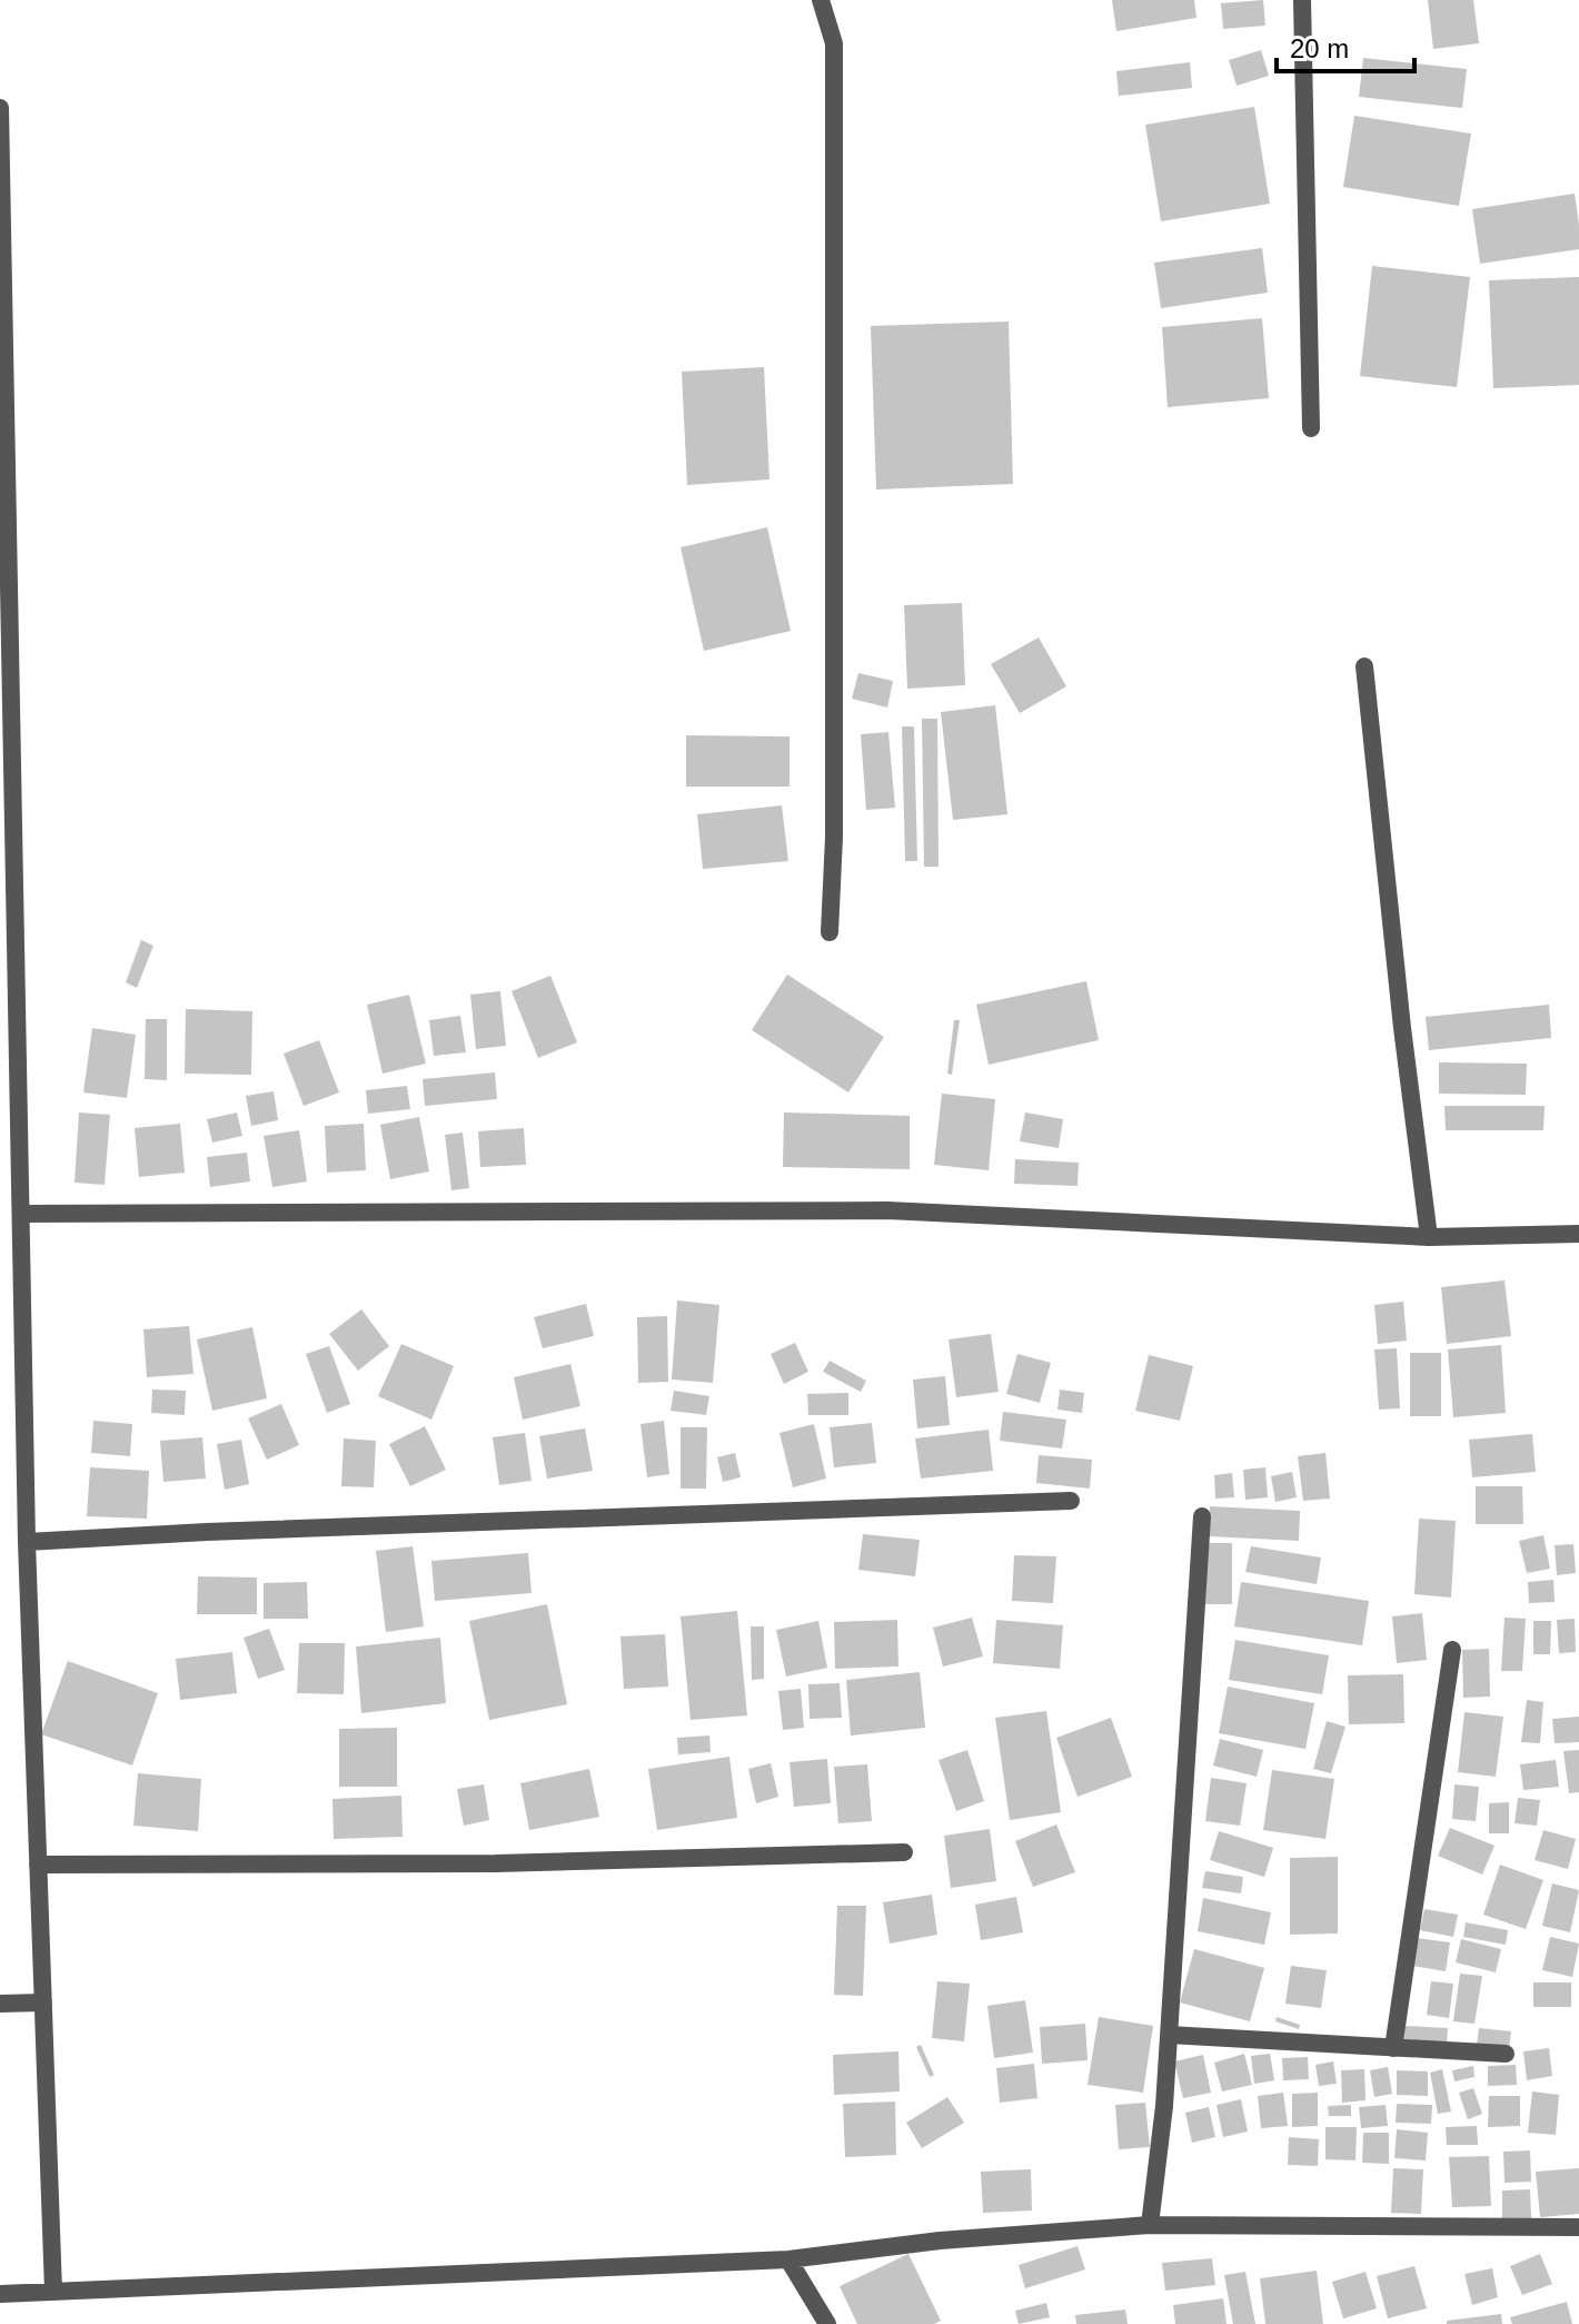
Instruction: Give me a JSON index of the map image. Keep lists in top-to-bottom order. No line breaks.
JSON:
{"scale_bar":"20 m"}
